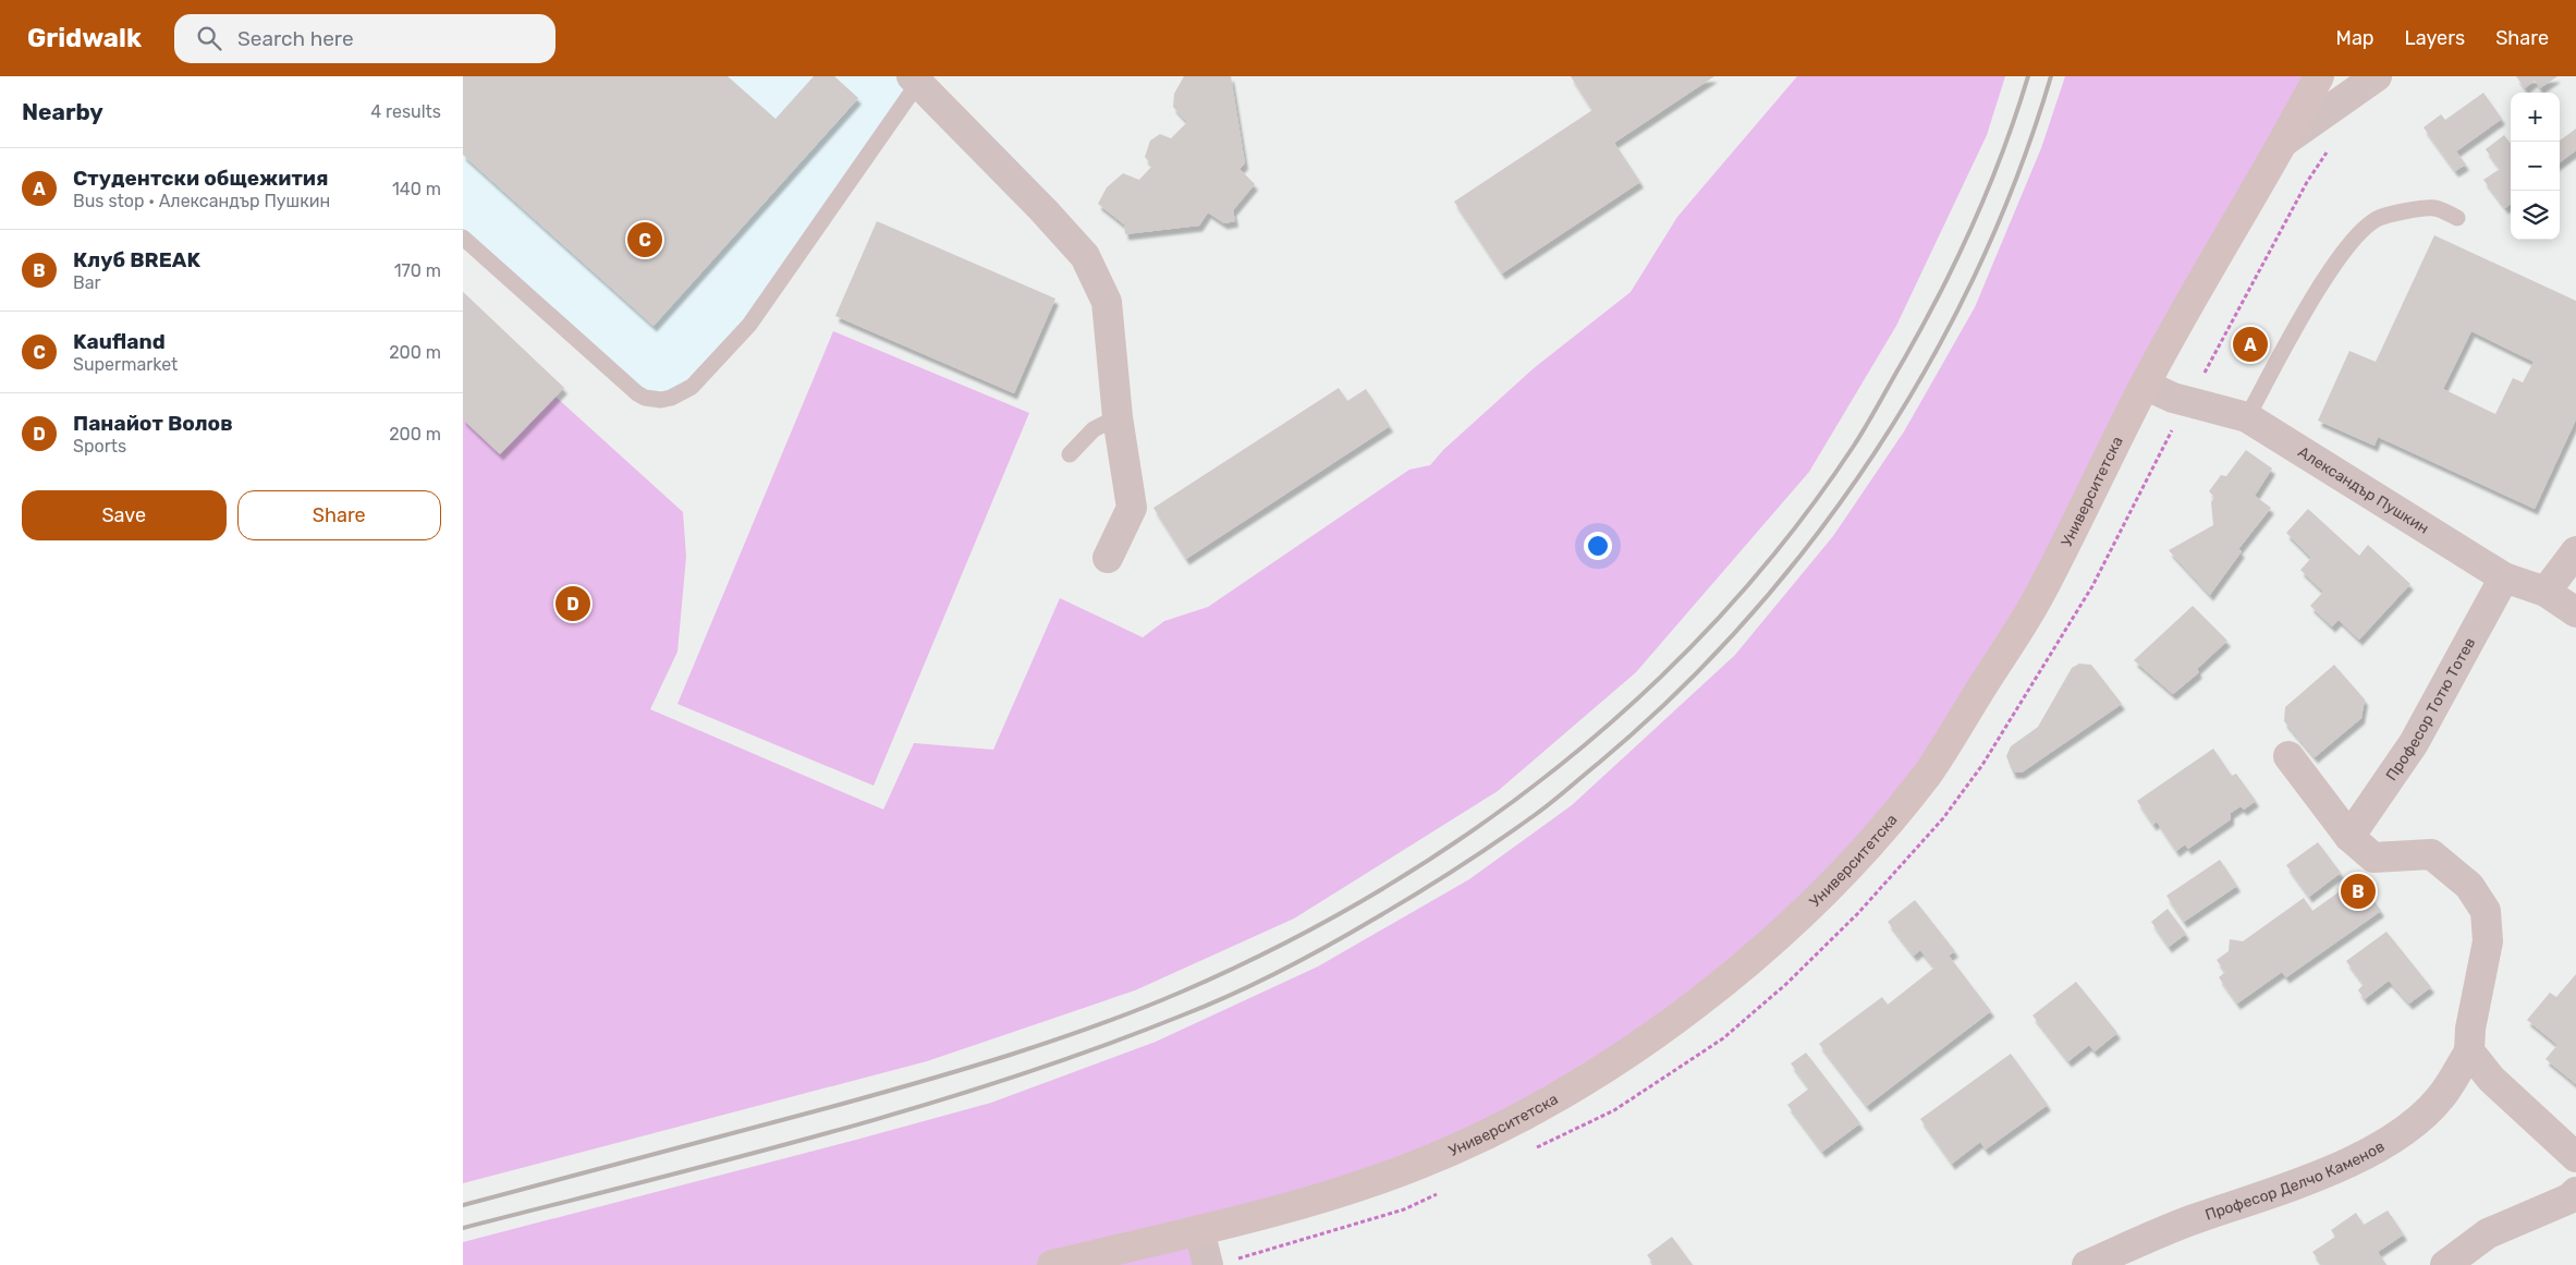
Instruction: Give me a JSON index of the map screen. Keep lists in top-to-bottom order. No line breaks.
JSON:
{"streets":{"street":["Александър Пушкин","Университетска","Професор Тотю Тотев","Професор Делчо Каменов"]},"crossings":[["Александър Пушкин","Университетска"],["Александър Пушкин","Професор Тотю Тотев"]],"page":{"header":"Gridwalk","search":"Search here","nav":["Map","Layers","Share"],"heading":["Nearby","4 results"],"map_buttons":["+","−"],"list":[{"mark":"A","name":"Студентски общежития","note":"Bus stop · Александър Пушкин","value":"140 m"},{"mark":"B","name":"Клуб BREAK","note":"Bar","value":"170 m"},{"mark":"C","name":"Kaufland","note":"Supermarket","value":"200 m"},{"mark":"D","name":"Панайот Волов","note":"Sports","value":"200 m"}],"pins":["C","A","D","B"],"buttons":["Save","Share"]}}
